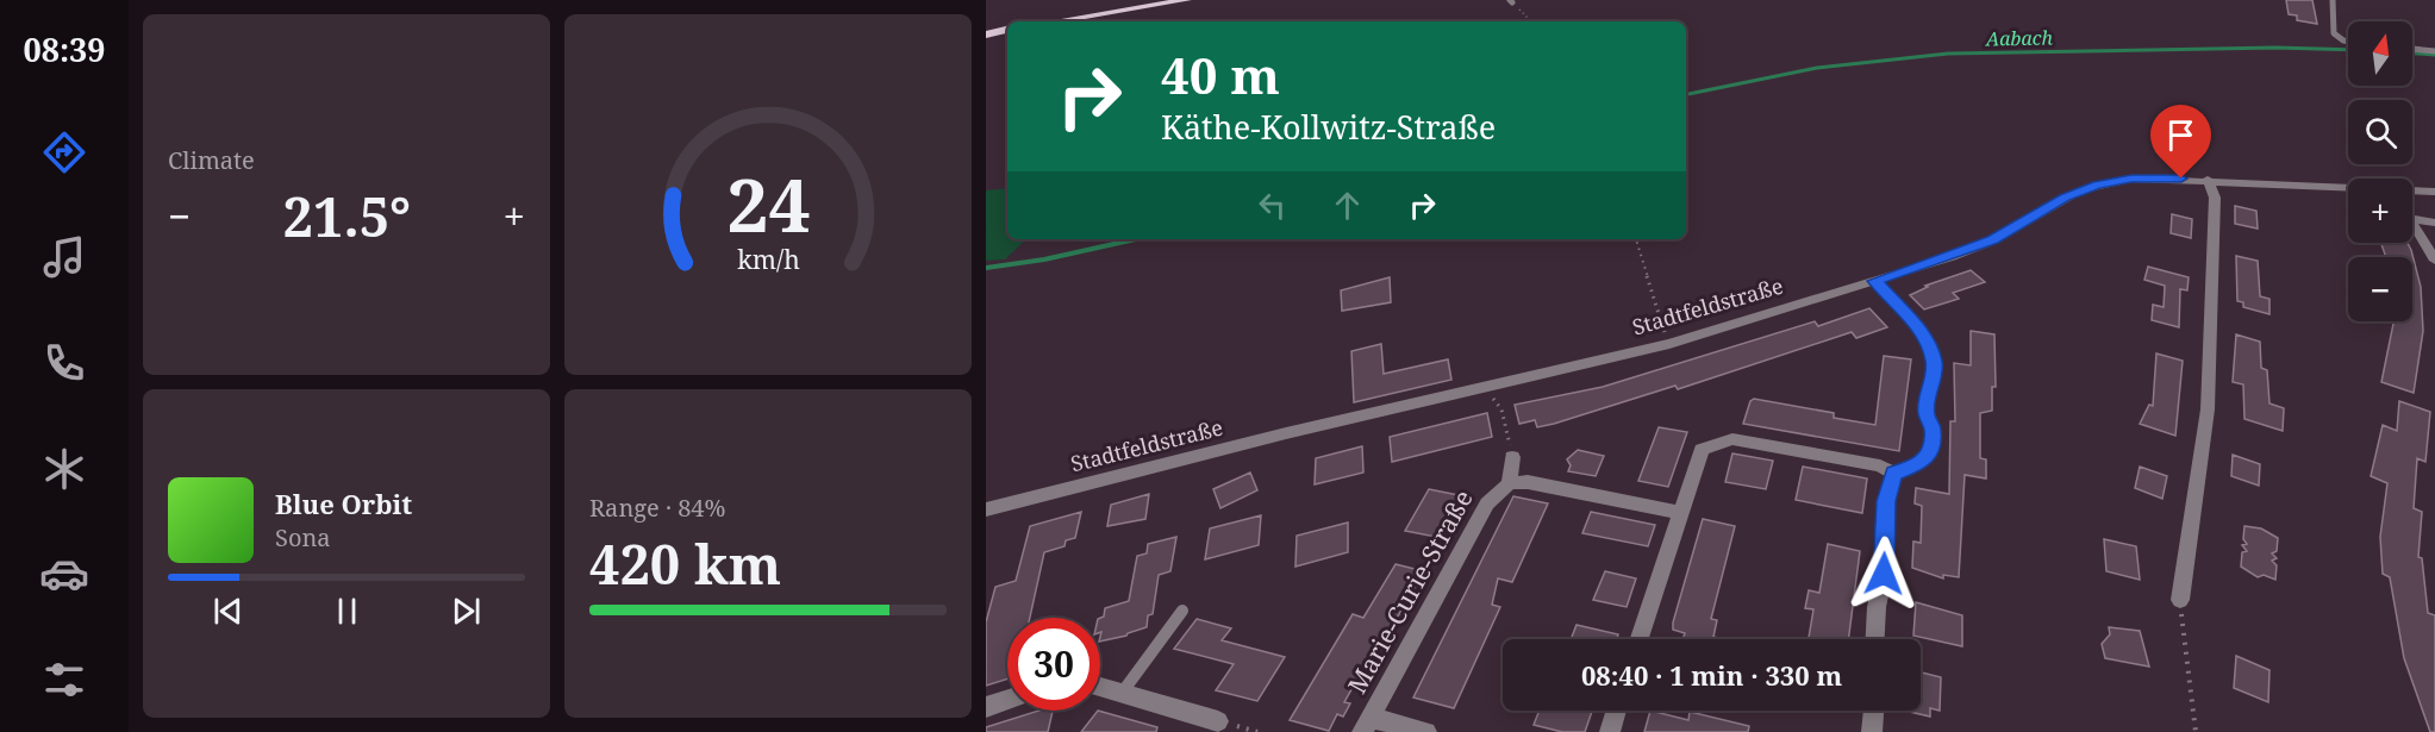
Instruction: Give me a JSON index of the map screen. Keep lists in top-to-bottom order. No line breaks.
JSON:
{"streets":{"street":["Stadtfeldstraße","Marie-Curie-Straße"]},"water":["Aabach"],"north":"top","page":{"tabs":"08:39","tile":["Climate",["Range · 84%","420 km"]],"map_buttons":["+","−"],"turn":["40 m","Käthe-Kollwitz-Straße"],"heat":["−","21.5°","+"],"song":["Blue Orbit","Sona"],"limit":"30","trip":"08:40 · 1 min · 330 m","gauge":["24","km/h"]}}
